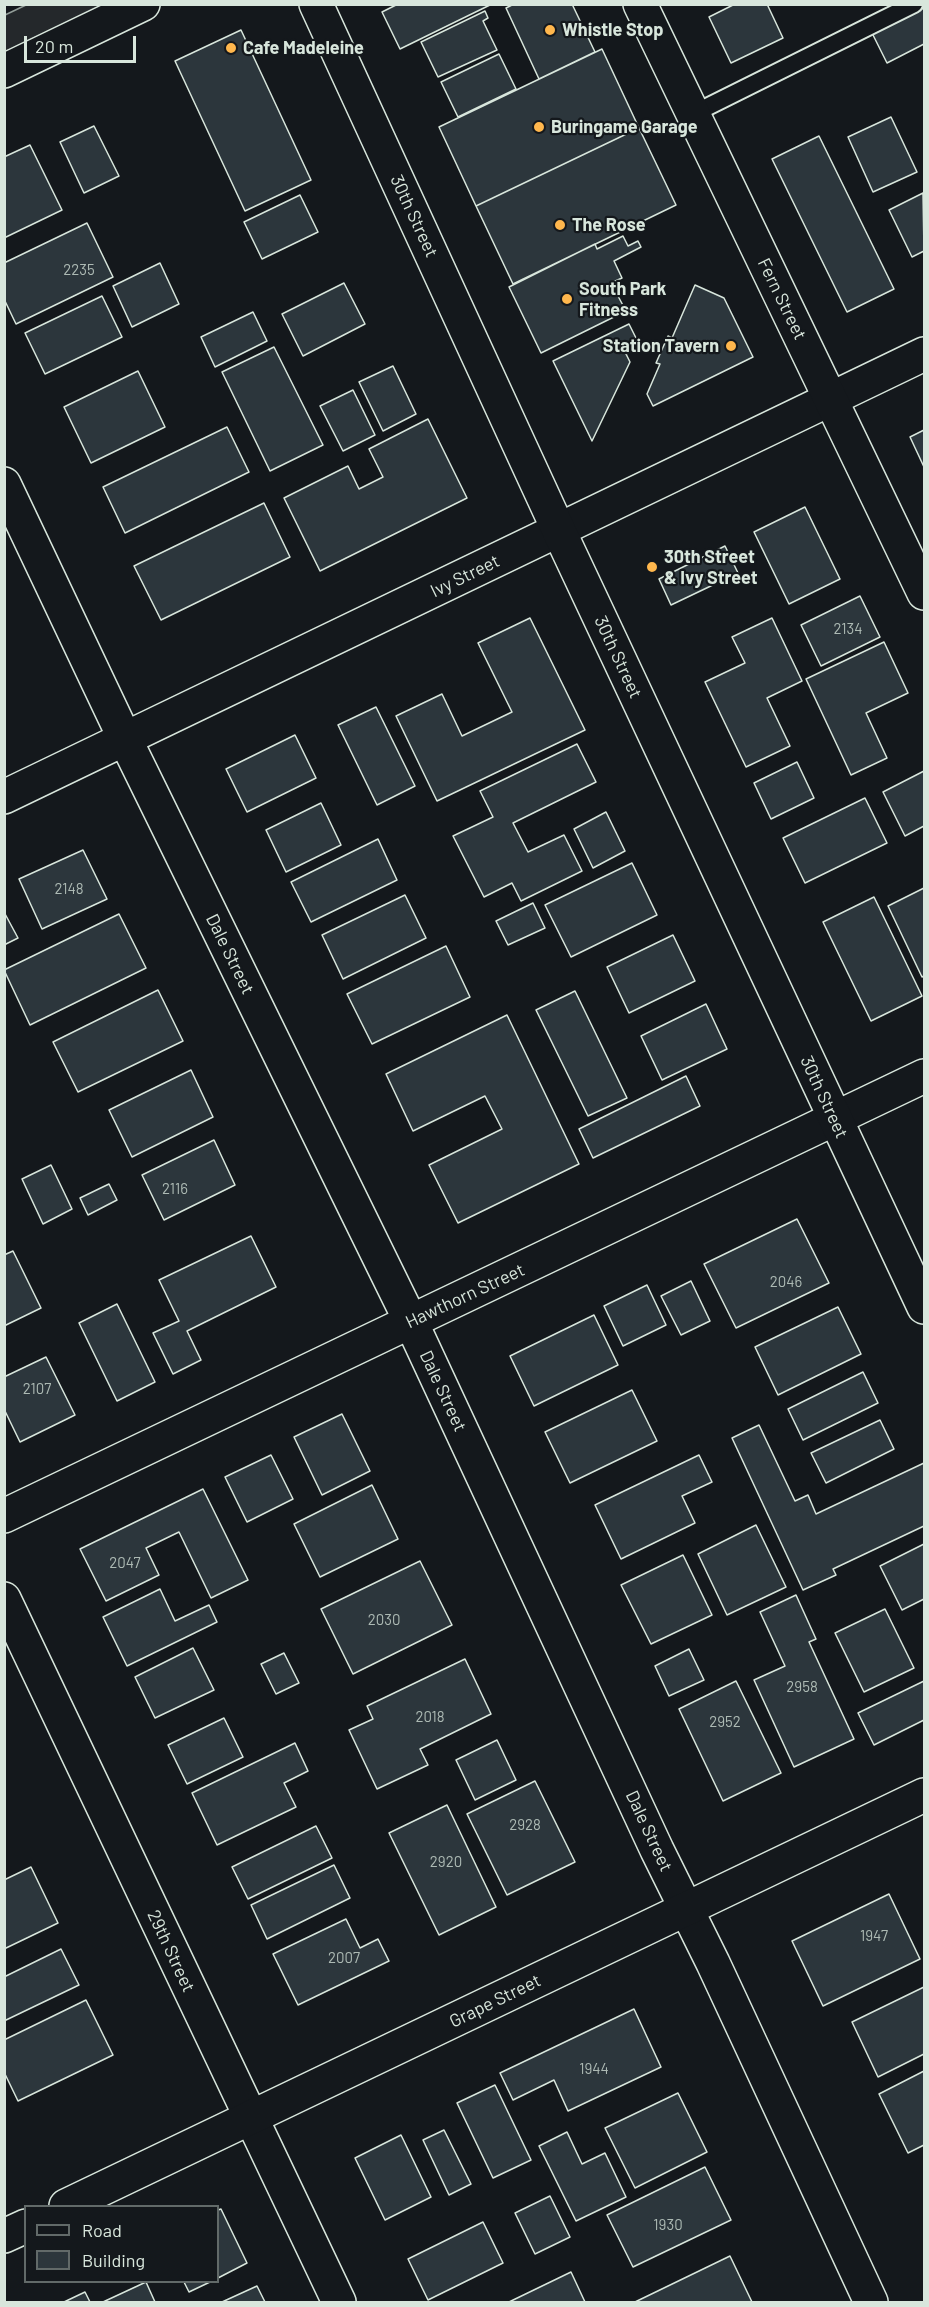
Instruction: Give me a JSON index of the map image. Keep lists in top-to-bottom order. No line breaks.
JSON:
{"streets":{"street":["30th Street","Fern Street","Ivy Street","Dale Street","Hawthorn Street","29th Street","Grape Street"]},"crossings":[["30th Street","Ivy Street"],["30th Street","Hawthorn Street"],["Fern Street","Ivy Street"],["Ivy Street","Dale Street"],["Dale Street","Hawthorn Street"],["Dale Street","Grape Street"],["29th Street","Grape Street"]],"places":["Whistle Stop","Cafe Madeleine","Buringame Garage","The Rose","South Park Fitness","Station Tavern","30th Street & Ivy Street"],"house_numbers":["2235","2134","2148","2116","2046","2107","2047","2030","2958","2018","2952","2928","2920","1947","2007","1944","1930"],"legend":["Road","Building"],"scale_bar":"20 m"}
